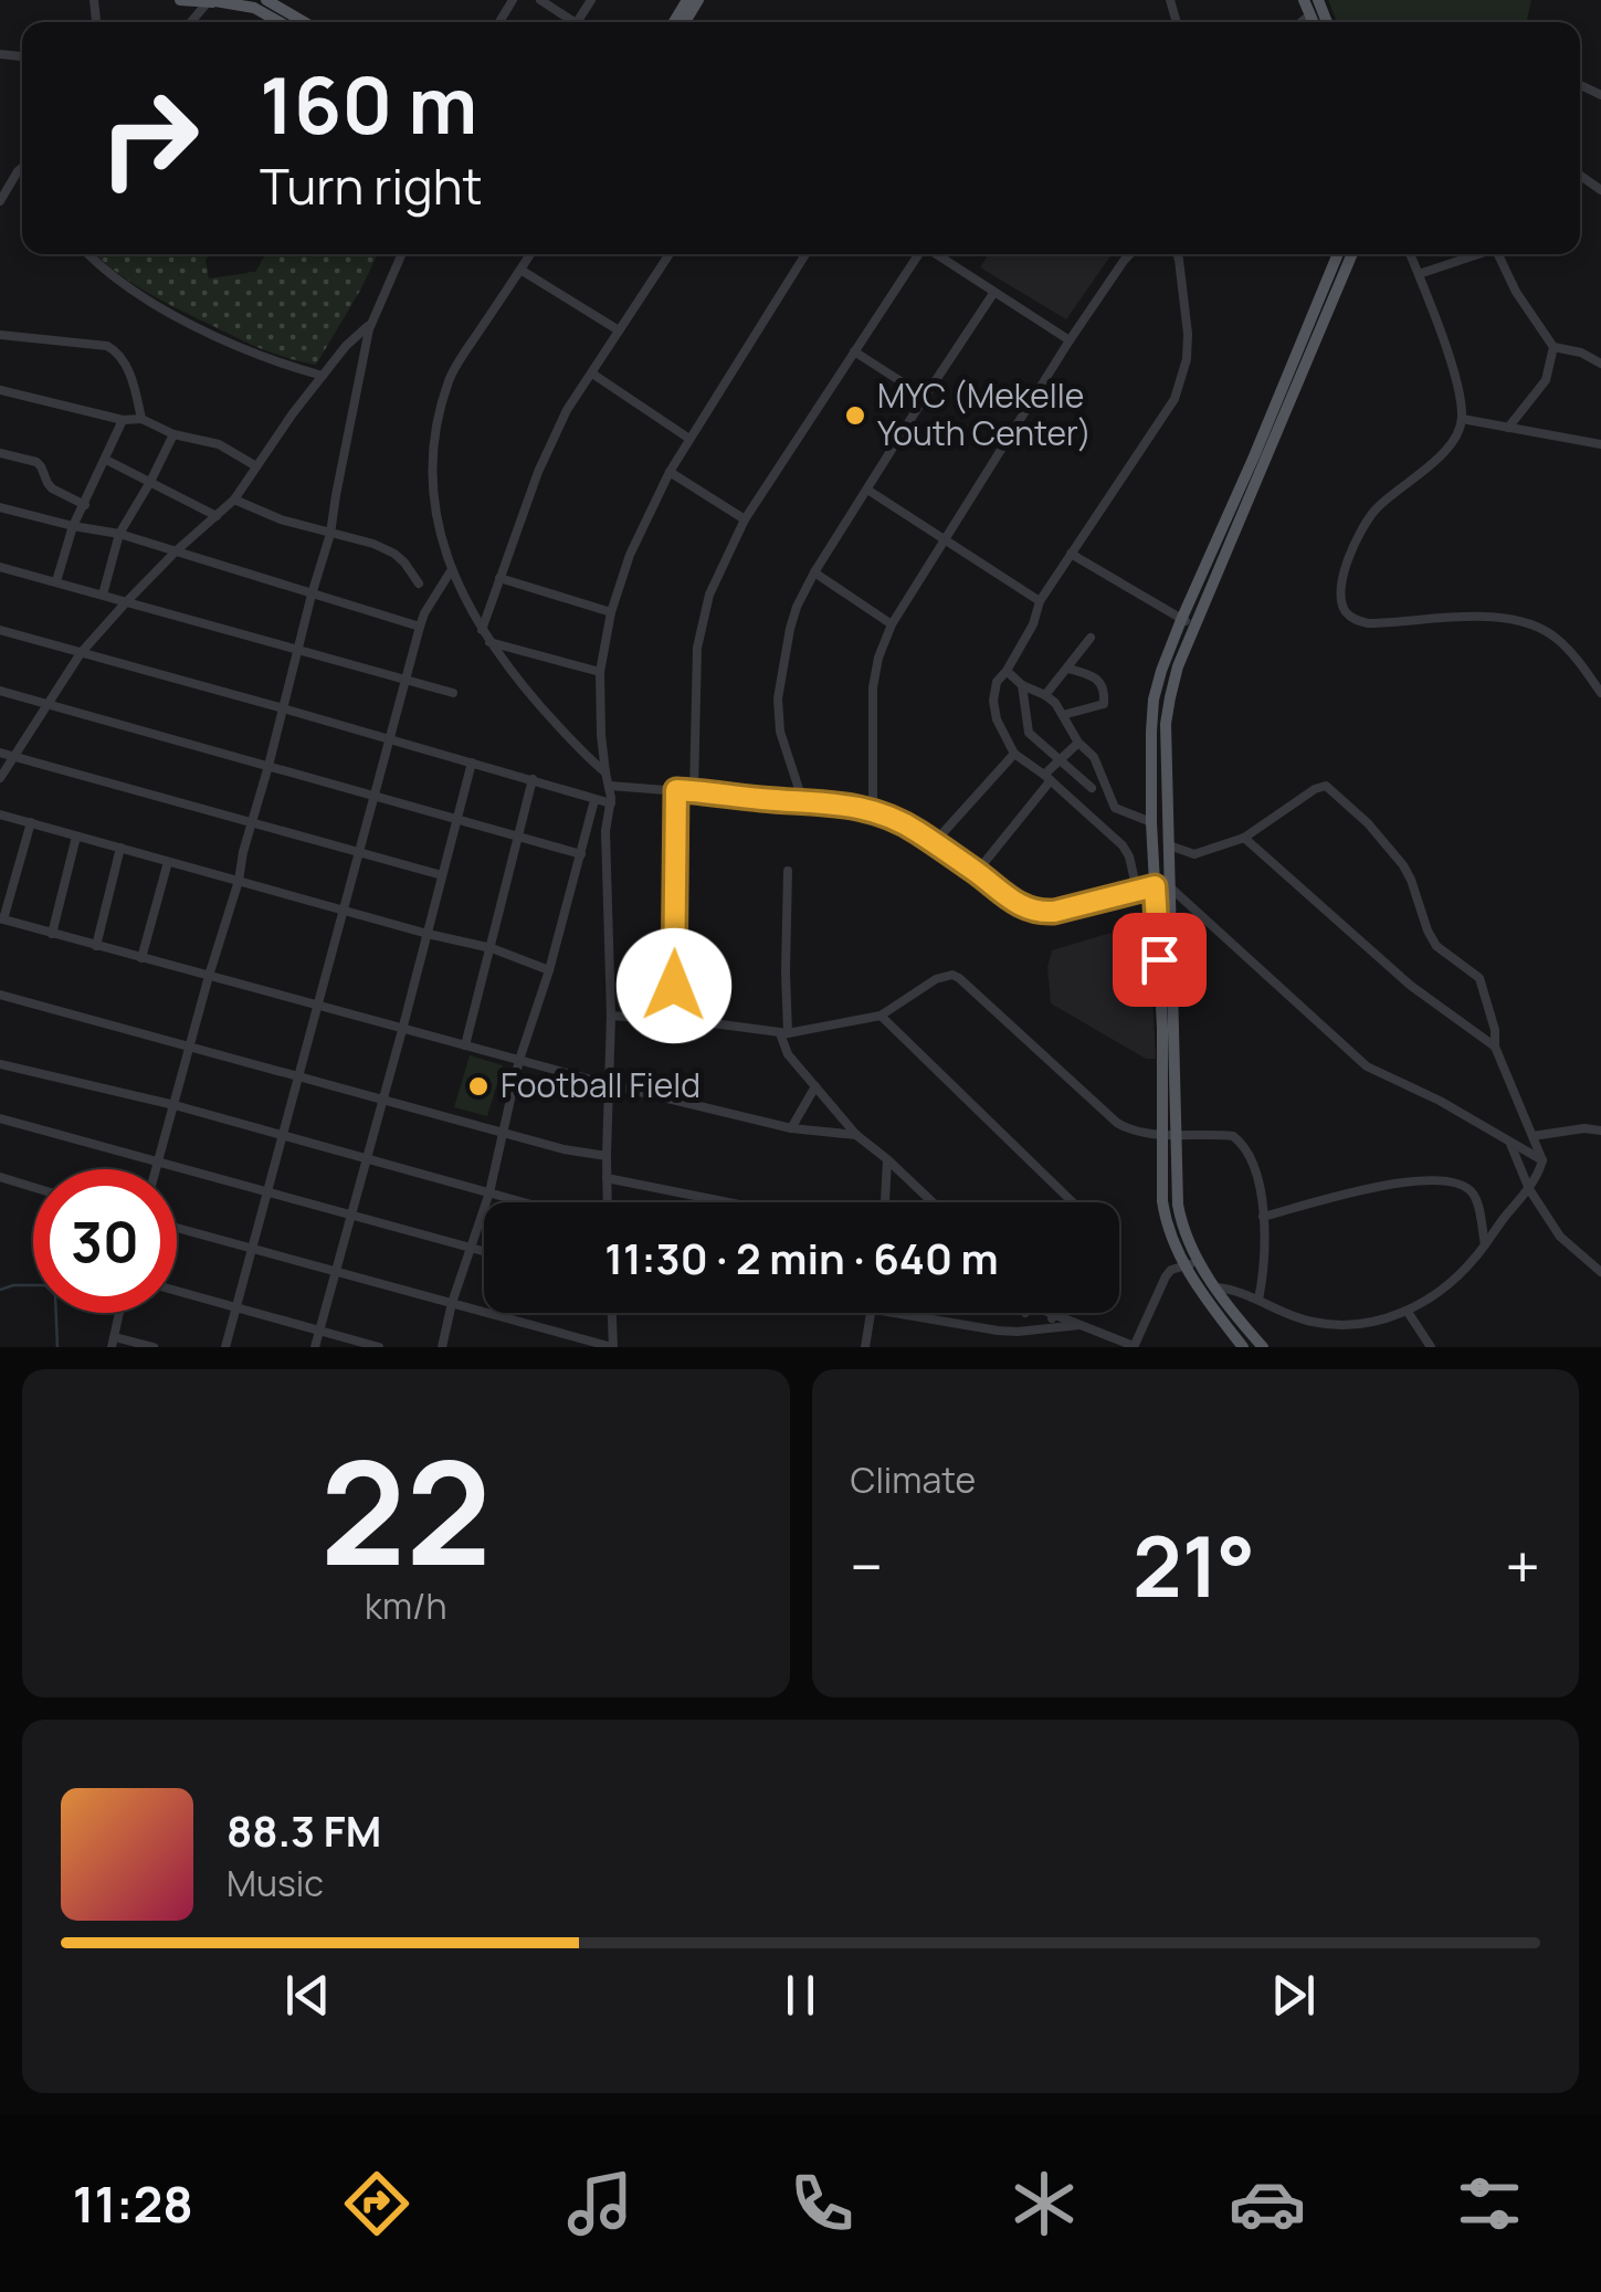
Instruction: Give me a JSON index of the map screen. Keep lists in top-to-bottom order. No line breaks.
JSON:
{"places":["MYC (Mekelle Youth Center)","Football Field"],"page":{"turn":["160 m","Turn right"],"limit":"30","trip":"11:30 · 2 min · 640 m","tile":[["22","km/h"],"Climate"],"heat":["−","21°","+"],"song":["88.3 FM","Music"],"tabs":"11:28"}}
